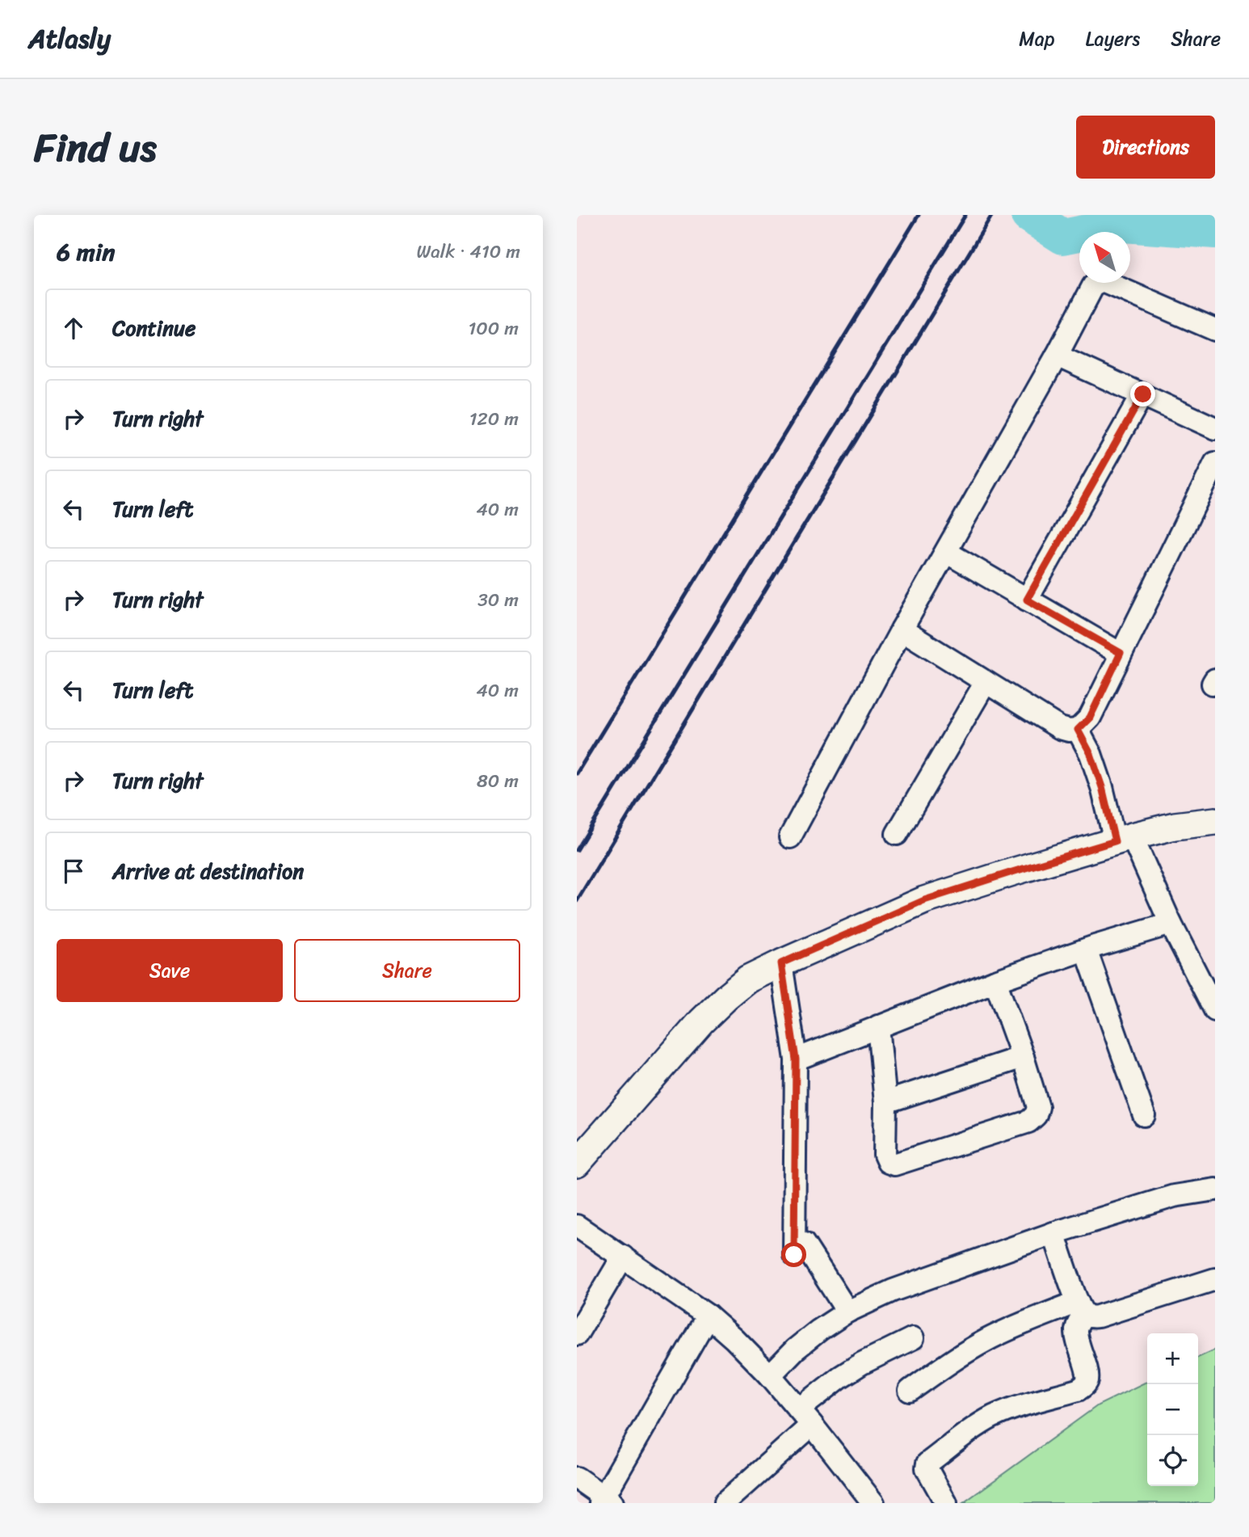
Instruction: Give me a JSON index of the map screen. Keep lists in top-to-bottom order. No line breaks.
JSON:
{"north":"top left","page":{"header":"Atlasly","nav":["Map","Layers","Share"],"title":"Find us","buttons":["Directions",["Save","Share"]],"heading":["6 min","Walk · 410 m"],"list":[["Continue","100 m"],["Turn right","120 m"],["Turn left","40 m"],["Turn right","30 m"],["Turn left","40 m"],["Turn right","80 m"],"Arrive at destination"],"map_buttons":["+","−"]}}
